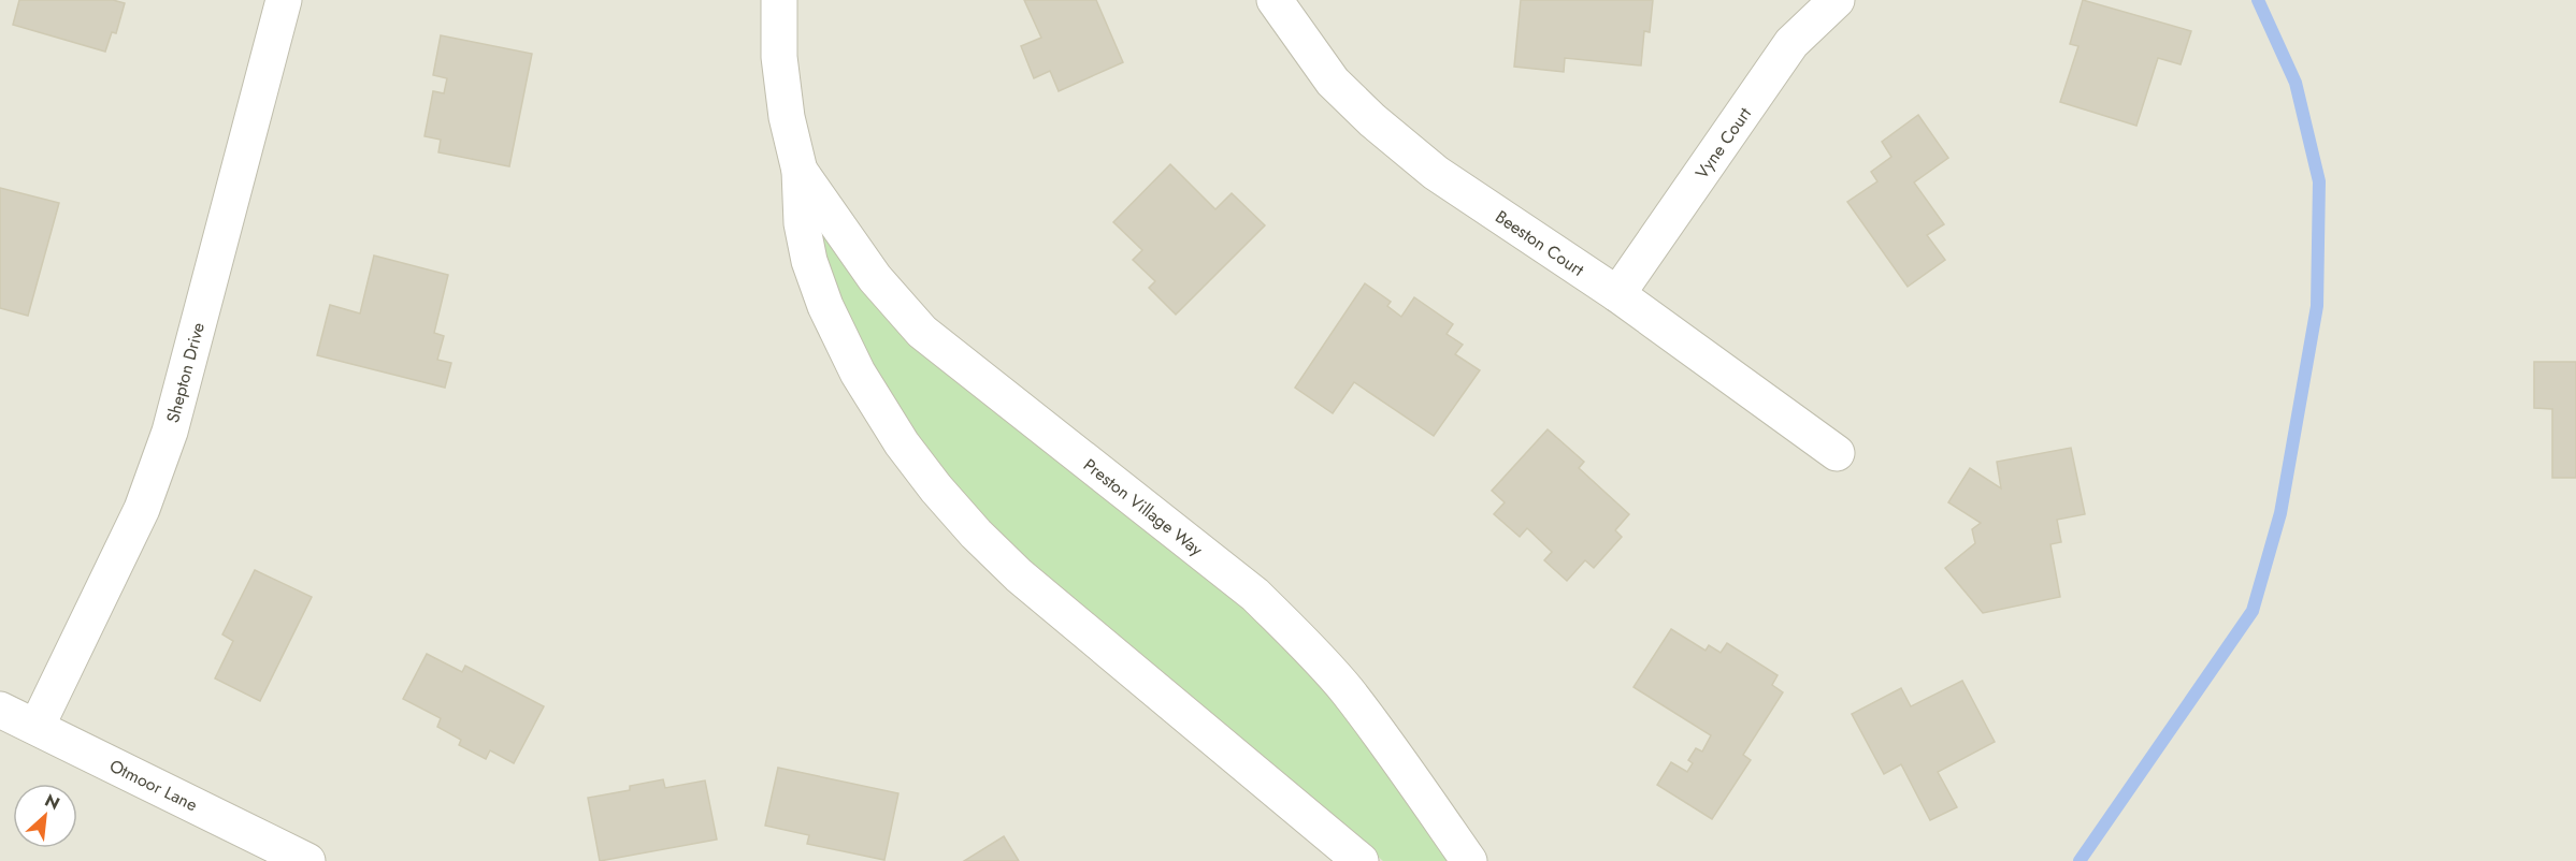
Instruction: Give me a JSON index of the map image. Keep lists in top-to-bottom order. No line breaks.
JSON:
{"streets":{"street":["Vyne Court","Beeston Court","Shepton Drive","Preston Village Way","Otmoor Lane"]},"crossings":[["Vyne Court","Beeston Court"],["Shepton Drive","Otmoor Lane"]],"north":"top right"}
